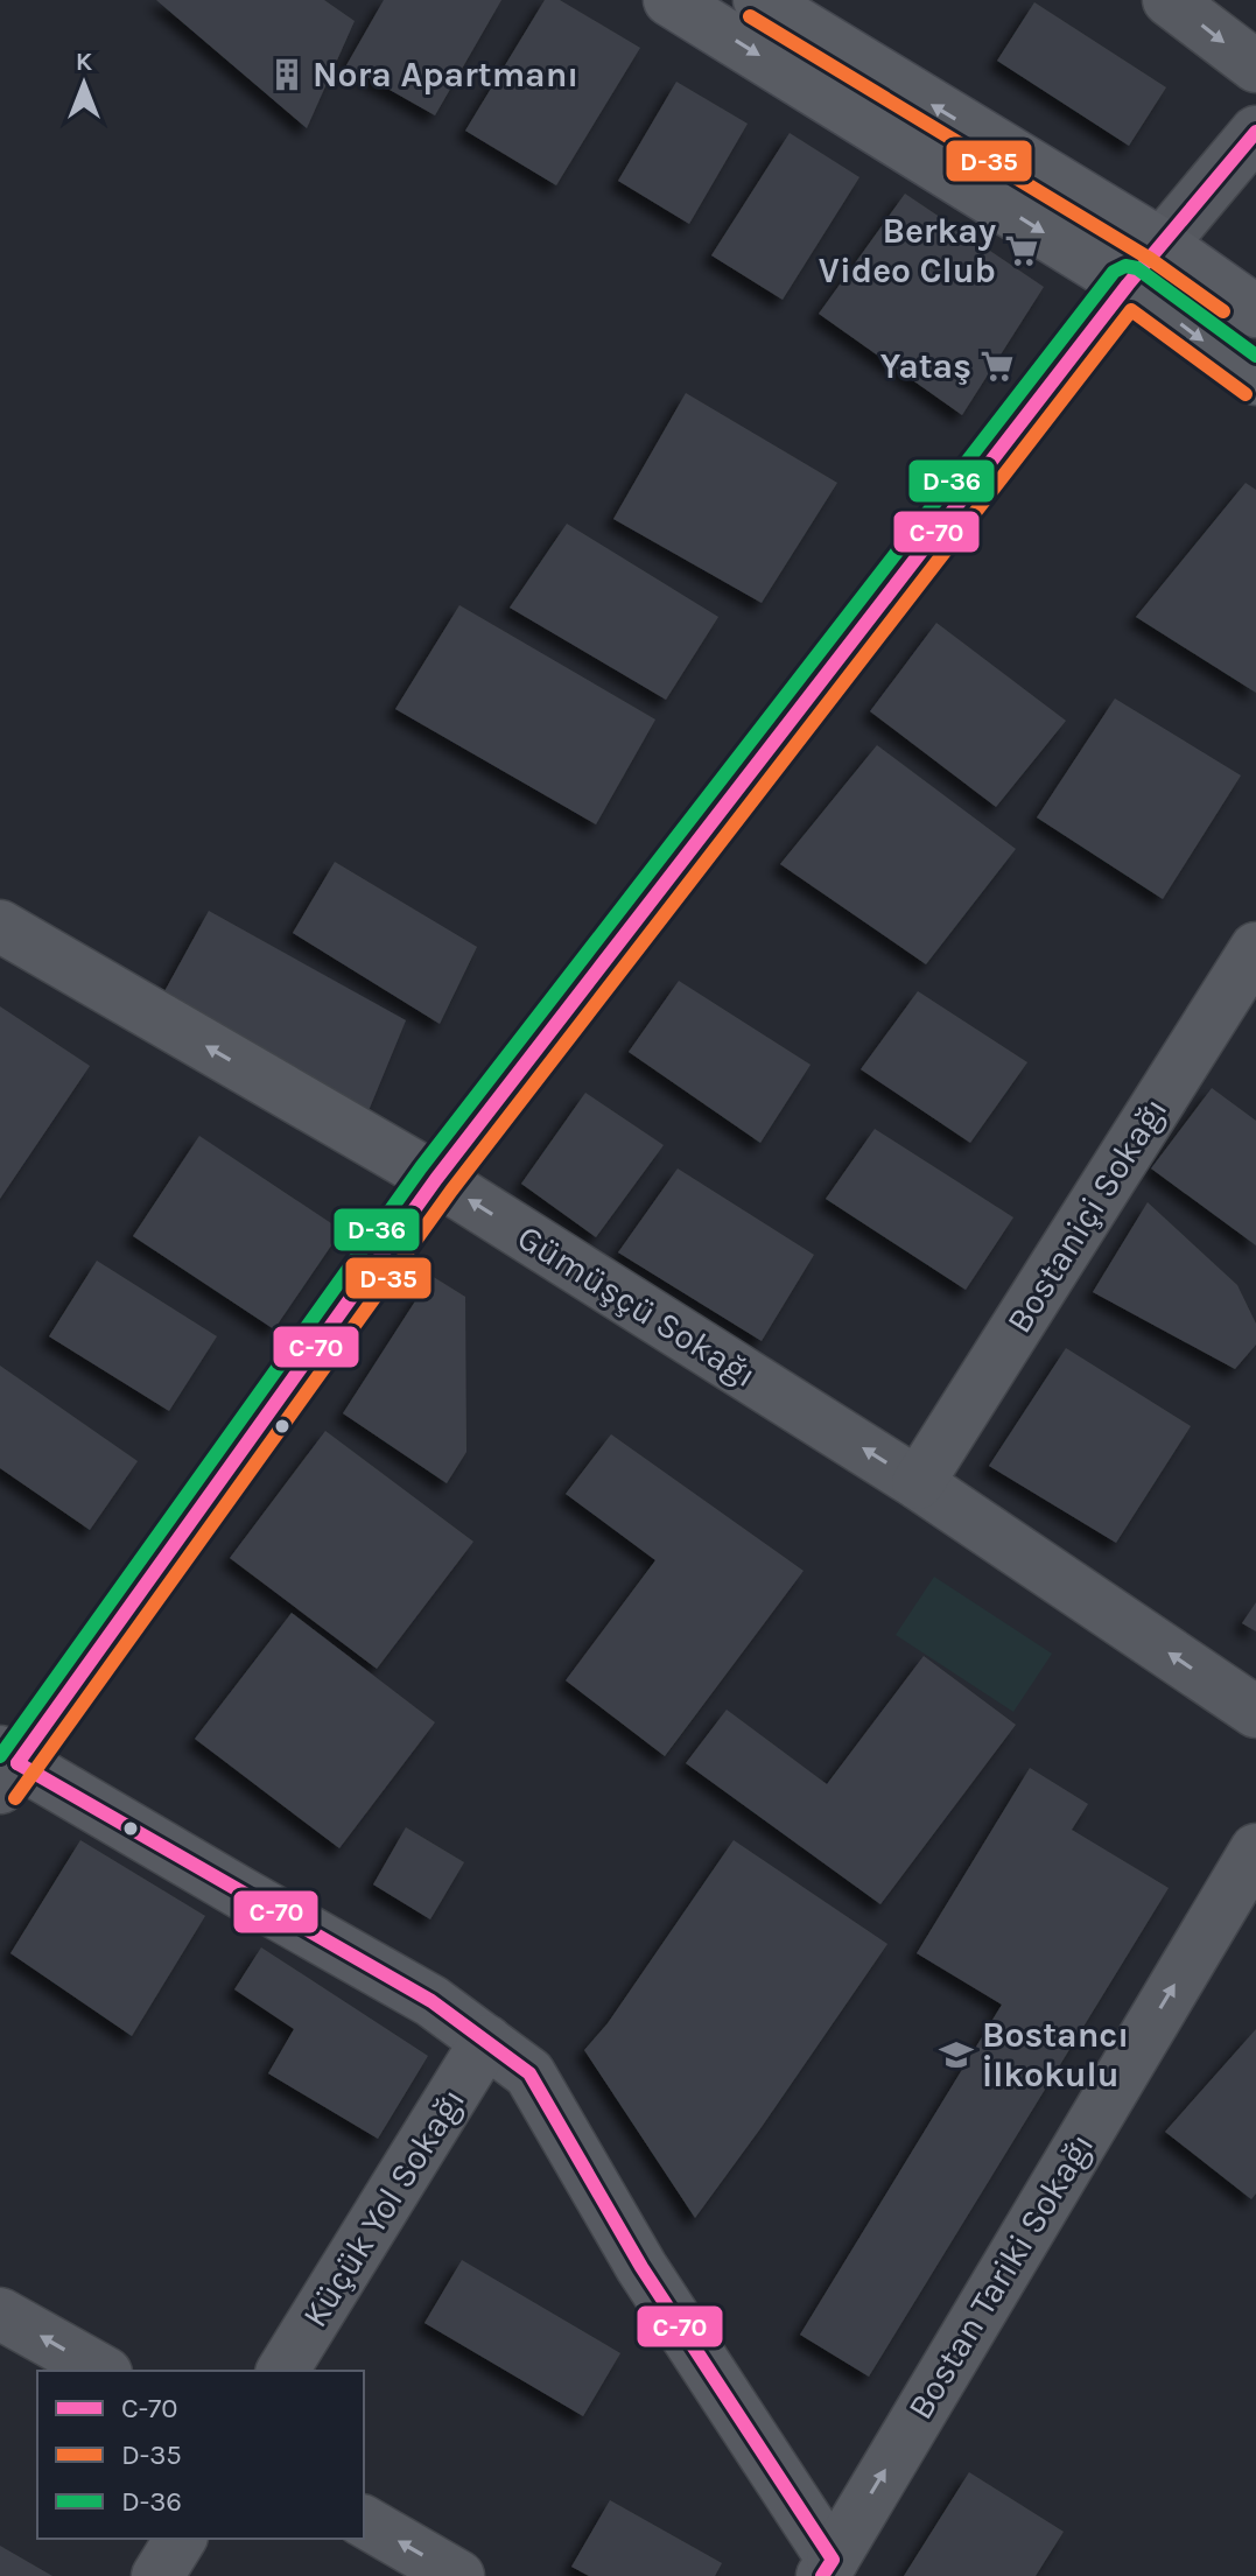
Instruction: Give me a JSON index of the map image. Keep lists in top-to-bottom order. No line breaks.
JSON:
{"streets":{"street":["Bostaniçi Sokağı","Gümüşçü Sokağı","Küçük Yol Sokağı","Bostan Tariki Sokağı"]},"crossings":[["Bostaniçi Sokağı","Gümüşçü Sokağı"]],"one_way":["Gümüşçü Sokağı","Bostan Tariki Sokağı"],"places":{"building":["Nora Apartmanı"],"supermarket":["Berkay Video Club","Yataş"],"school or university":["Bostancı İlkokulu"]},"lines":["transit line D-35","transit line C-70","transit line D-36"],"legend":["C-70","D-35","D-36"],"north":"top"}
